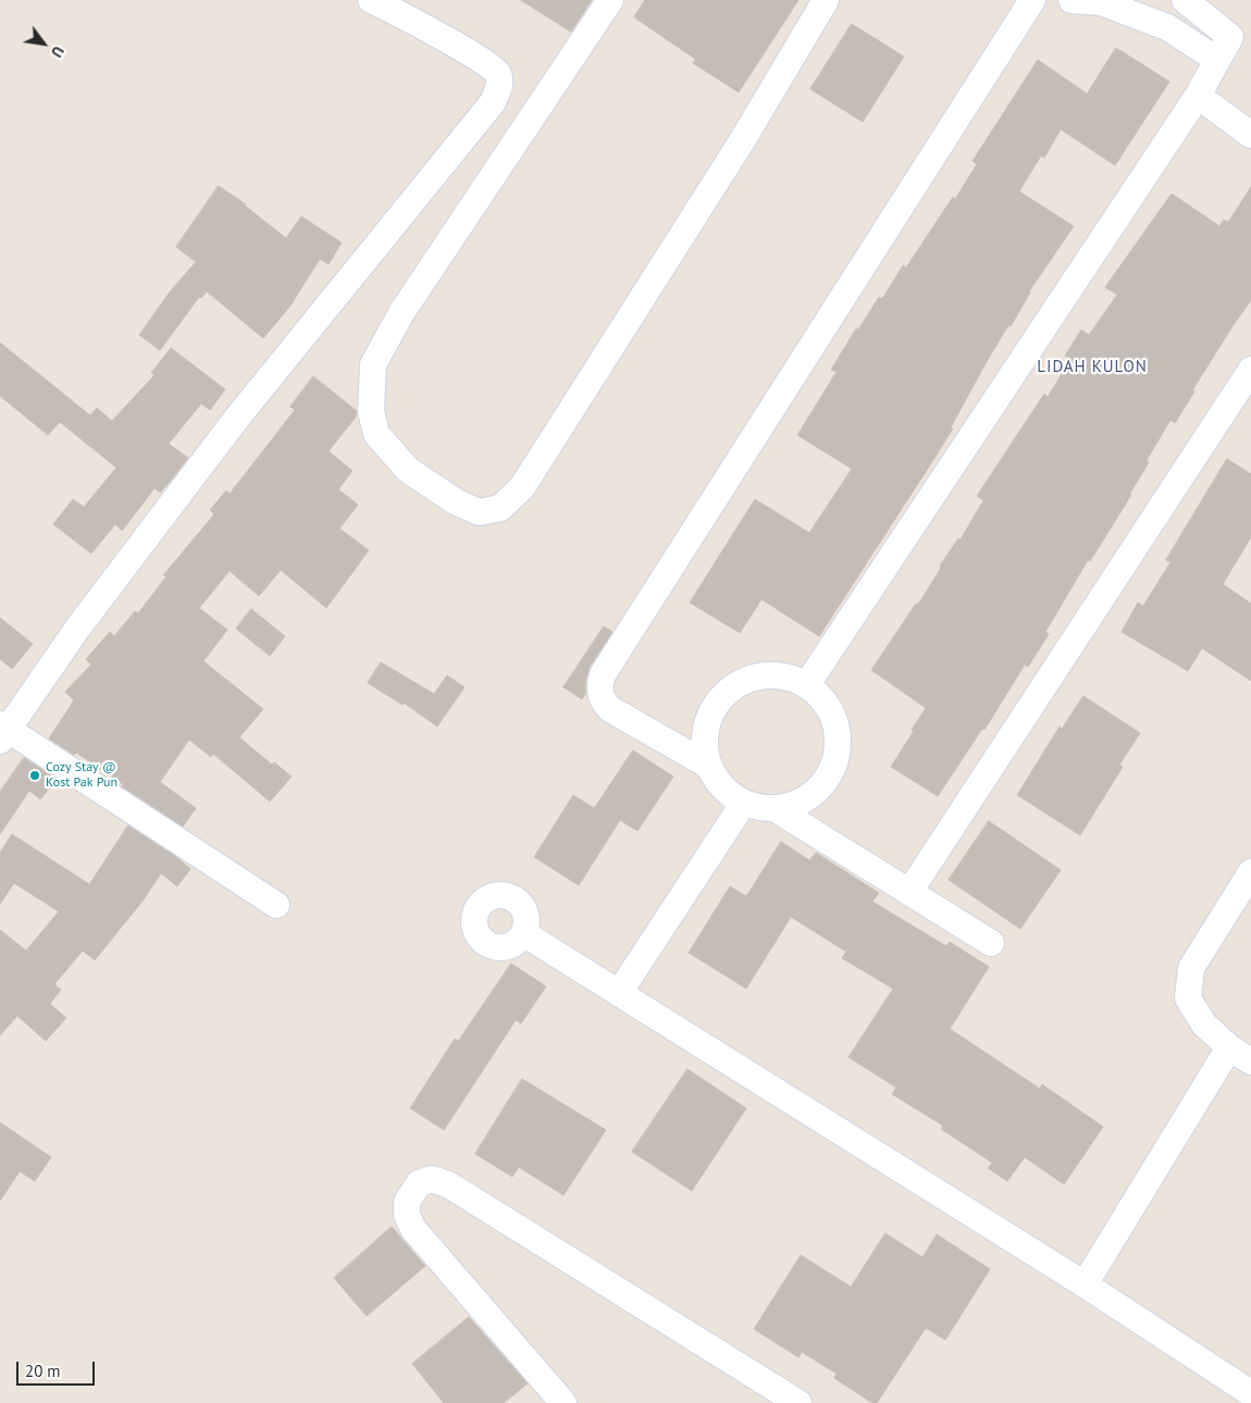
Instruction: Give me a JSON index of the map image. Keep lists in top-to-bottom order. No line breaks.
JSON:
{"districts":["LIDAH KULON"],"places":["Cozy Stay @ Kost Pak Pun"],"scale_bar":"20 m","north":"bottom right"}
